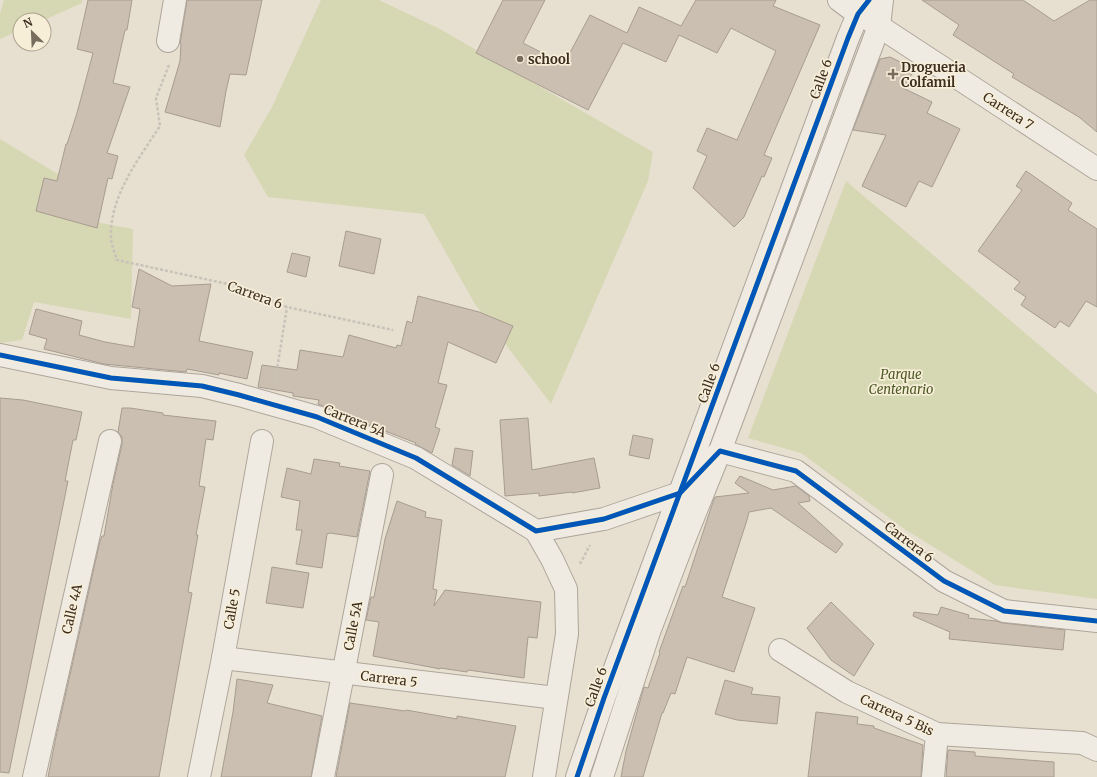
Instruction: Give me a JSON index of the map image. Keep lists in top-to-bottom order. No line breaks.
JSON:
{"streets":{"street":["Calle 6","Carrera 7","Carrera 6","Carrera 5A","Calle 4A","Calle 5","Calle 5A","Carrera 5","Carrera 5 Bis"]},"crossings":[["Calle 6","Carrera 7"],["Calle 5","Carrera 5"],["Calle 5A","Carrera 5"]],"parks":["Parque Centenario"],"places":{"other":["school"],"health":["Drogueria Colfamil"]},"north":"top left"}
